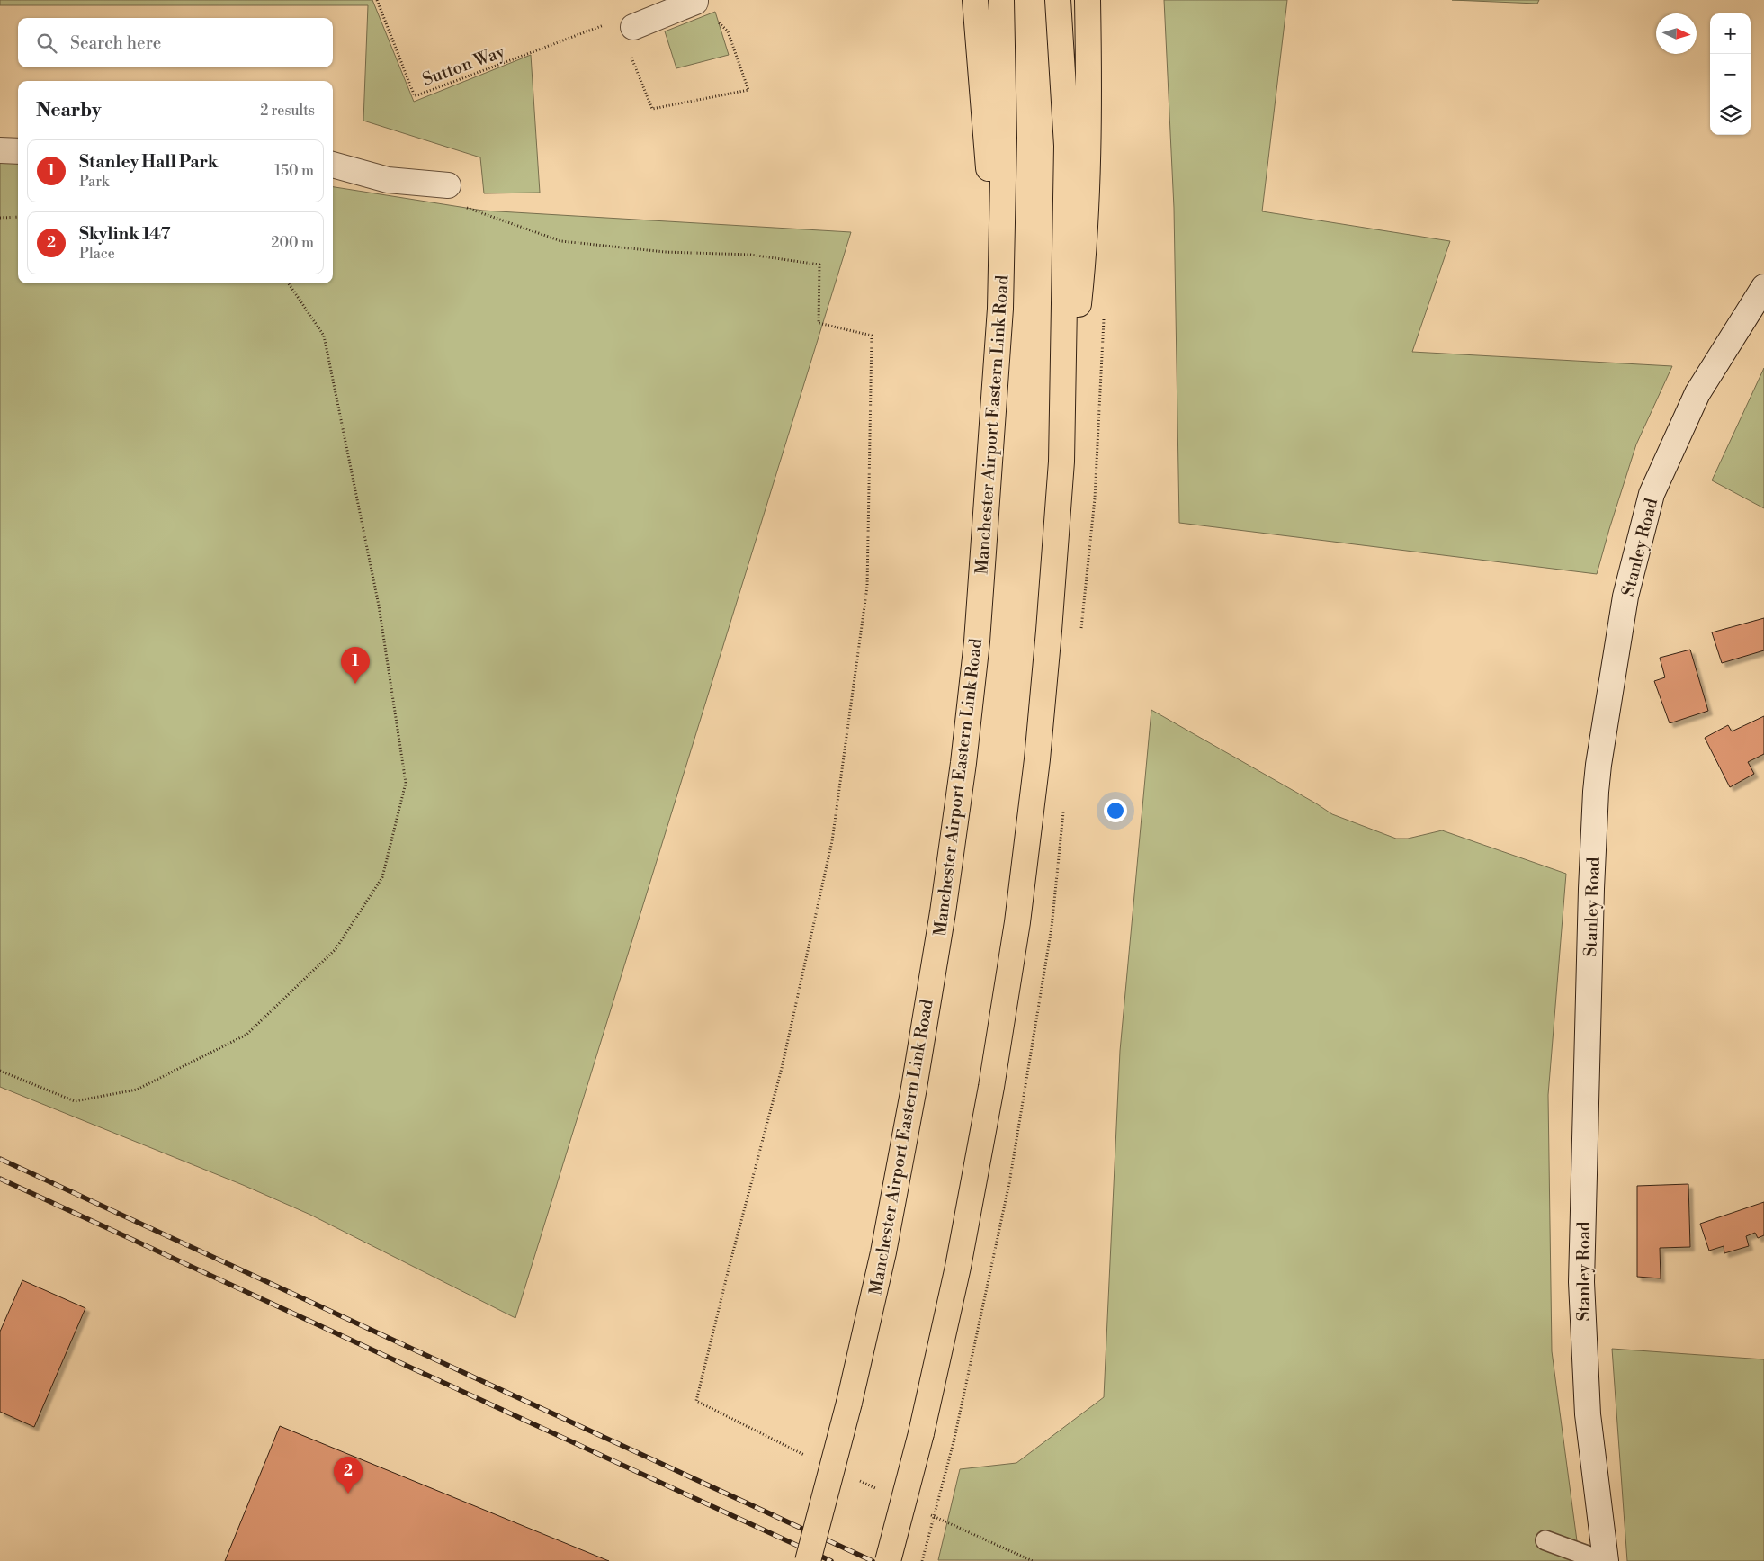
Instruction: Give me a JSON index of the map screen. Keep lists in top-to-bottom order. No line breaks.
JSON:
{"streets":{"highway":["Manchester Airport Eastern Link Road"],"main road":["Stanley Road"],"path":["Sutton Way"]},"north":"right","page":{"map_buttons":["+","−"],"search":"Search here","heading":["Nearby","2 results"],"list":[{"mark":"1","name":"Stanley Hall Park","note":"Park","value":"150 m"},{"mark":"2","name":"Skylink 147","note":"Place","value":"200 m"}],"pins":["1","2"]}}
